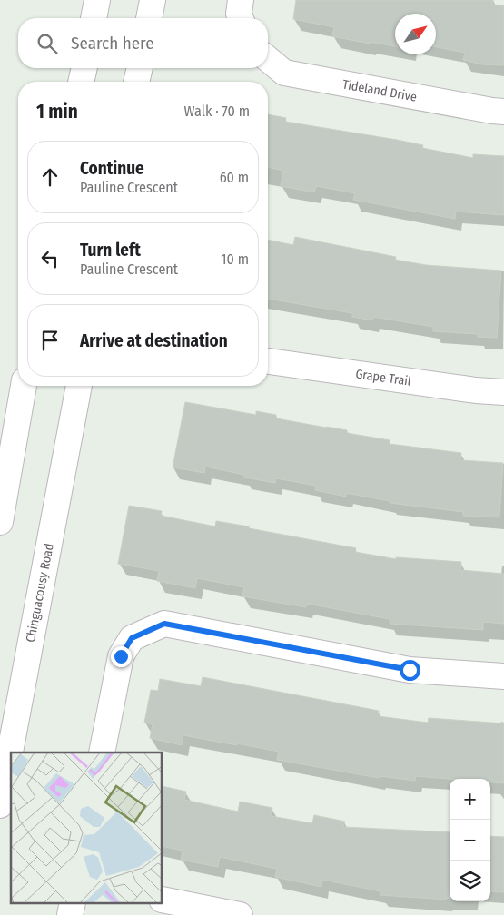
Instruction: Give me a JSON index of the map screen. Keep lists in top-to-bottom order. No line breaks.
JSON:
{"streets":{"street":["Tideland Drive","Grape Trail","Chinguacousy Road"]},"north":"top right","page":{"search":"Search here","heading":["1 min","Walk · 70 m"],"list":[["Continue","Pauline Crescent","60 m"],["Turn left","Pauline Crescent","10 m"],"Arrive at destination"],"map_buttons":["+","−"]}}
